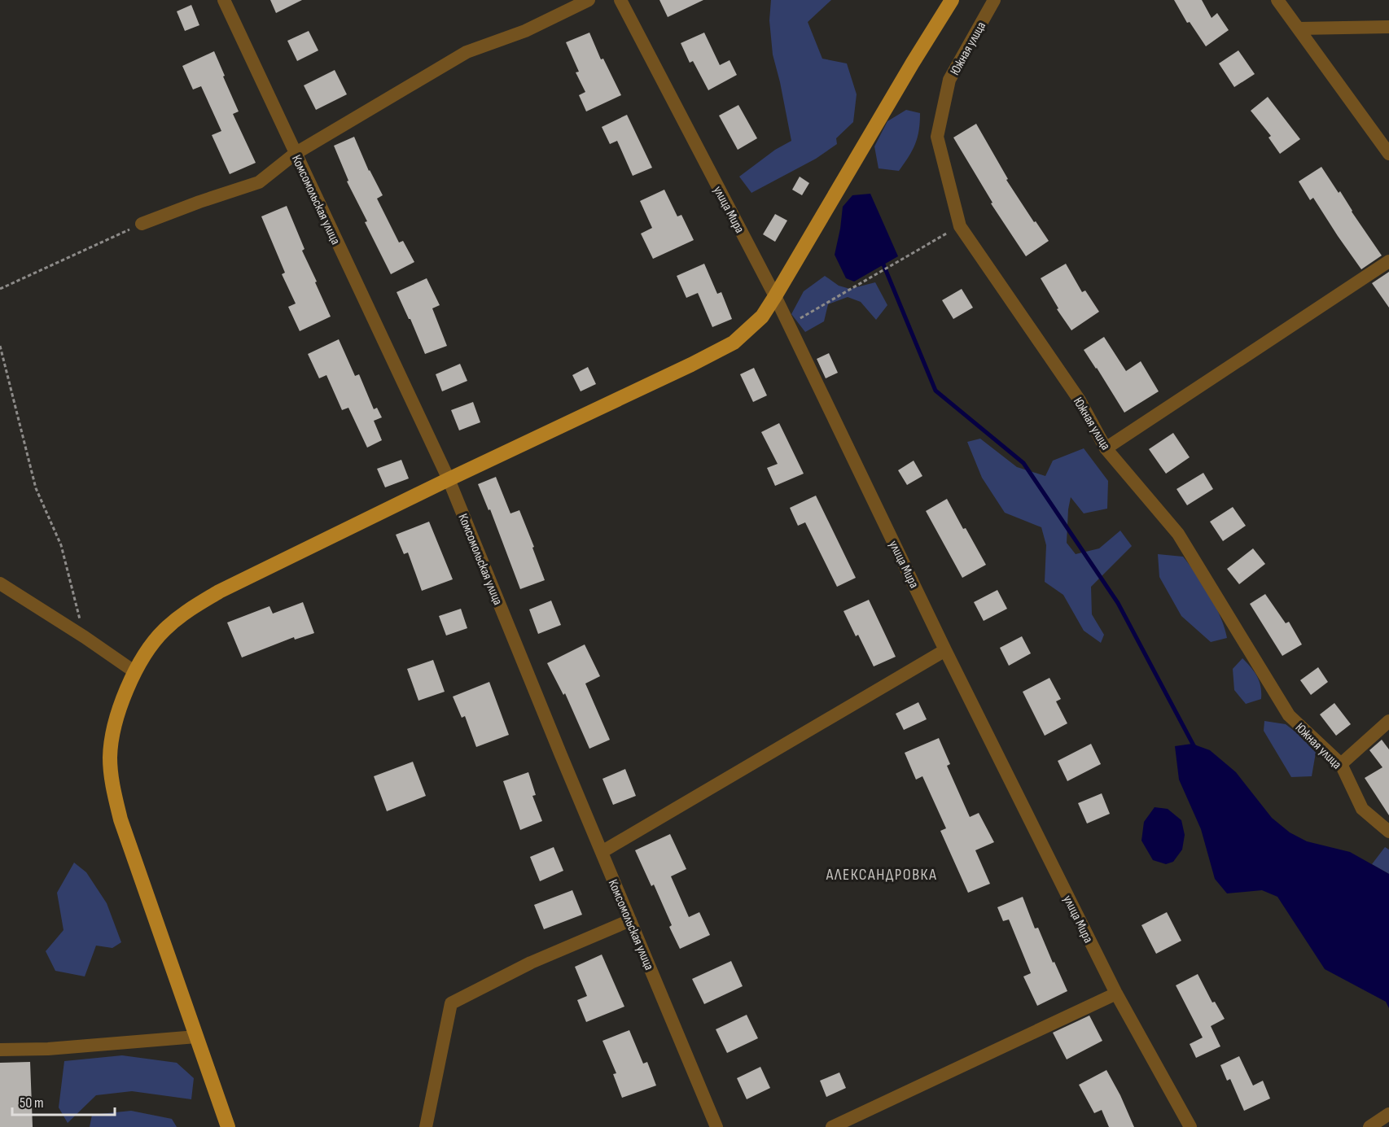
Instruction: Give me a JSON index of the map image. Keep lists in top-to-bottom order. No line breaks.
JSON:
{"streets":{"street":["Южная улица","Комсомольская улица","улица Мира"]},"districts":["АЛЕКСАНДРОВКА"],"scale_bar":"50 m"}
